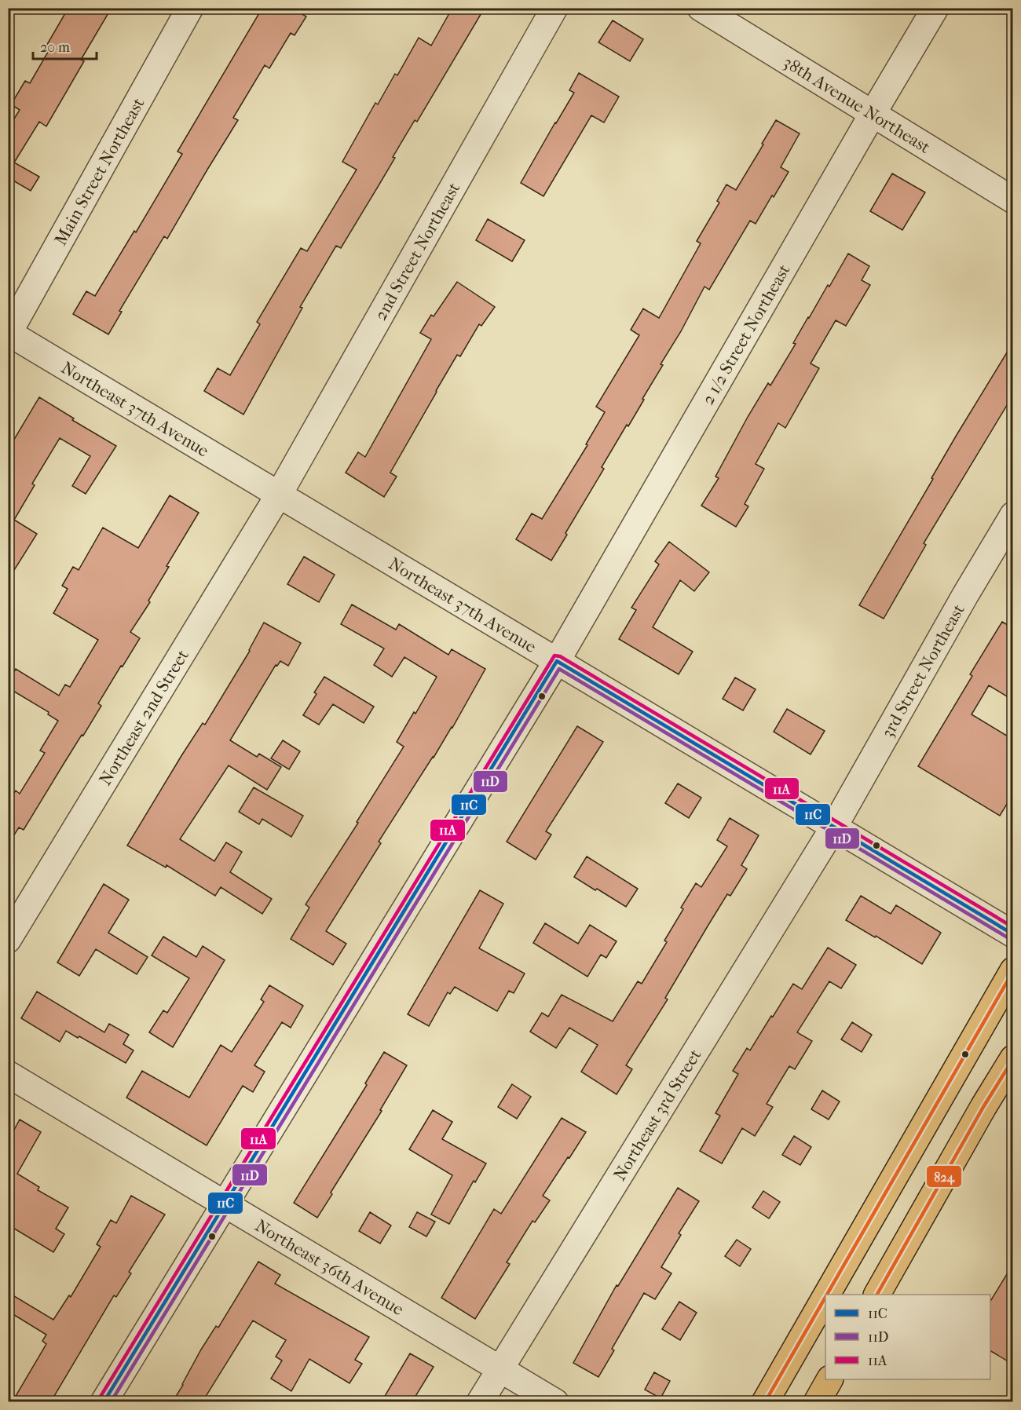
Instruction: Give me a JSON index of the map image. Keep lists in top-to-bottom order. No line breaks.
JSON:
{"streets":{"street":["38th Avenue Northeast","Main Street Northeast","2nd Street Northeast","2 1/2 Street Northeast","Northeast 37th Avenue","3rd Street Northeast","Northeast 2nd Street","Northeast 3rd Street","Northeast 36th Avenue"]},"crossings":[["38th Avenue Northeast","2 1/2 Street Northeast"],["Main Street Northeast","Northeast 37th Avenue"],["2nd Street Northeast","Northeast 37th Avenue"],["2nd Street Northeast","Northeast 2nd Street"],["2 1/2 Street Northeast","Northeast 37th Avenue"],["2 1/2 Street Northeast","Northeast 36th Avenue"],["Northeast 37th Avenue","3rd Street Northeast"],["Northeast 37th Avenue","Northeast 2nd Street"],["Northeast 37th Avenue","Northeast 3rd Street"],["3rd Street Northeast","Northeast 3rd Street"],["Northeast 3rd Street","Northeast 36th Avenue"]],"lines":["transit line 11A","transit line 11C","transit line 11D","transit line 824"],"legend":["11C","11D","11A"],"scale_bar":"20 m"}
